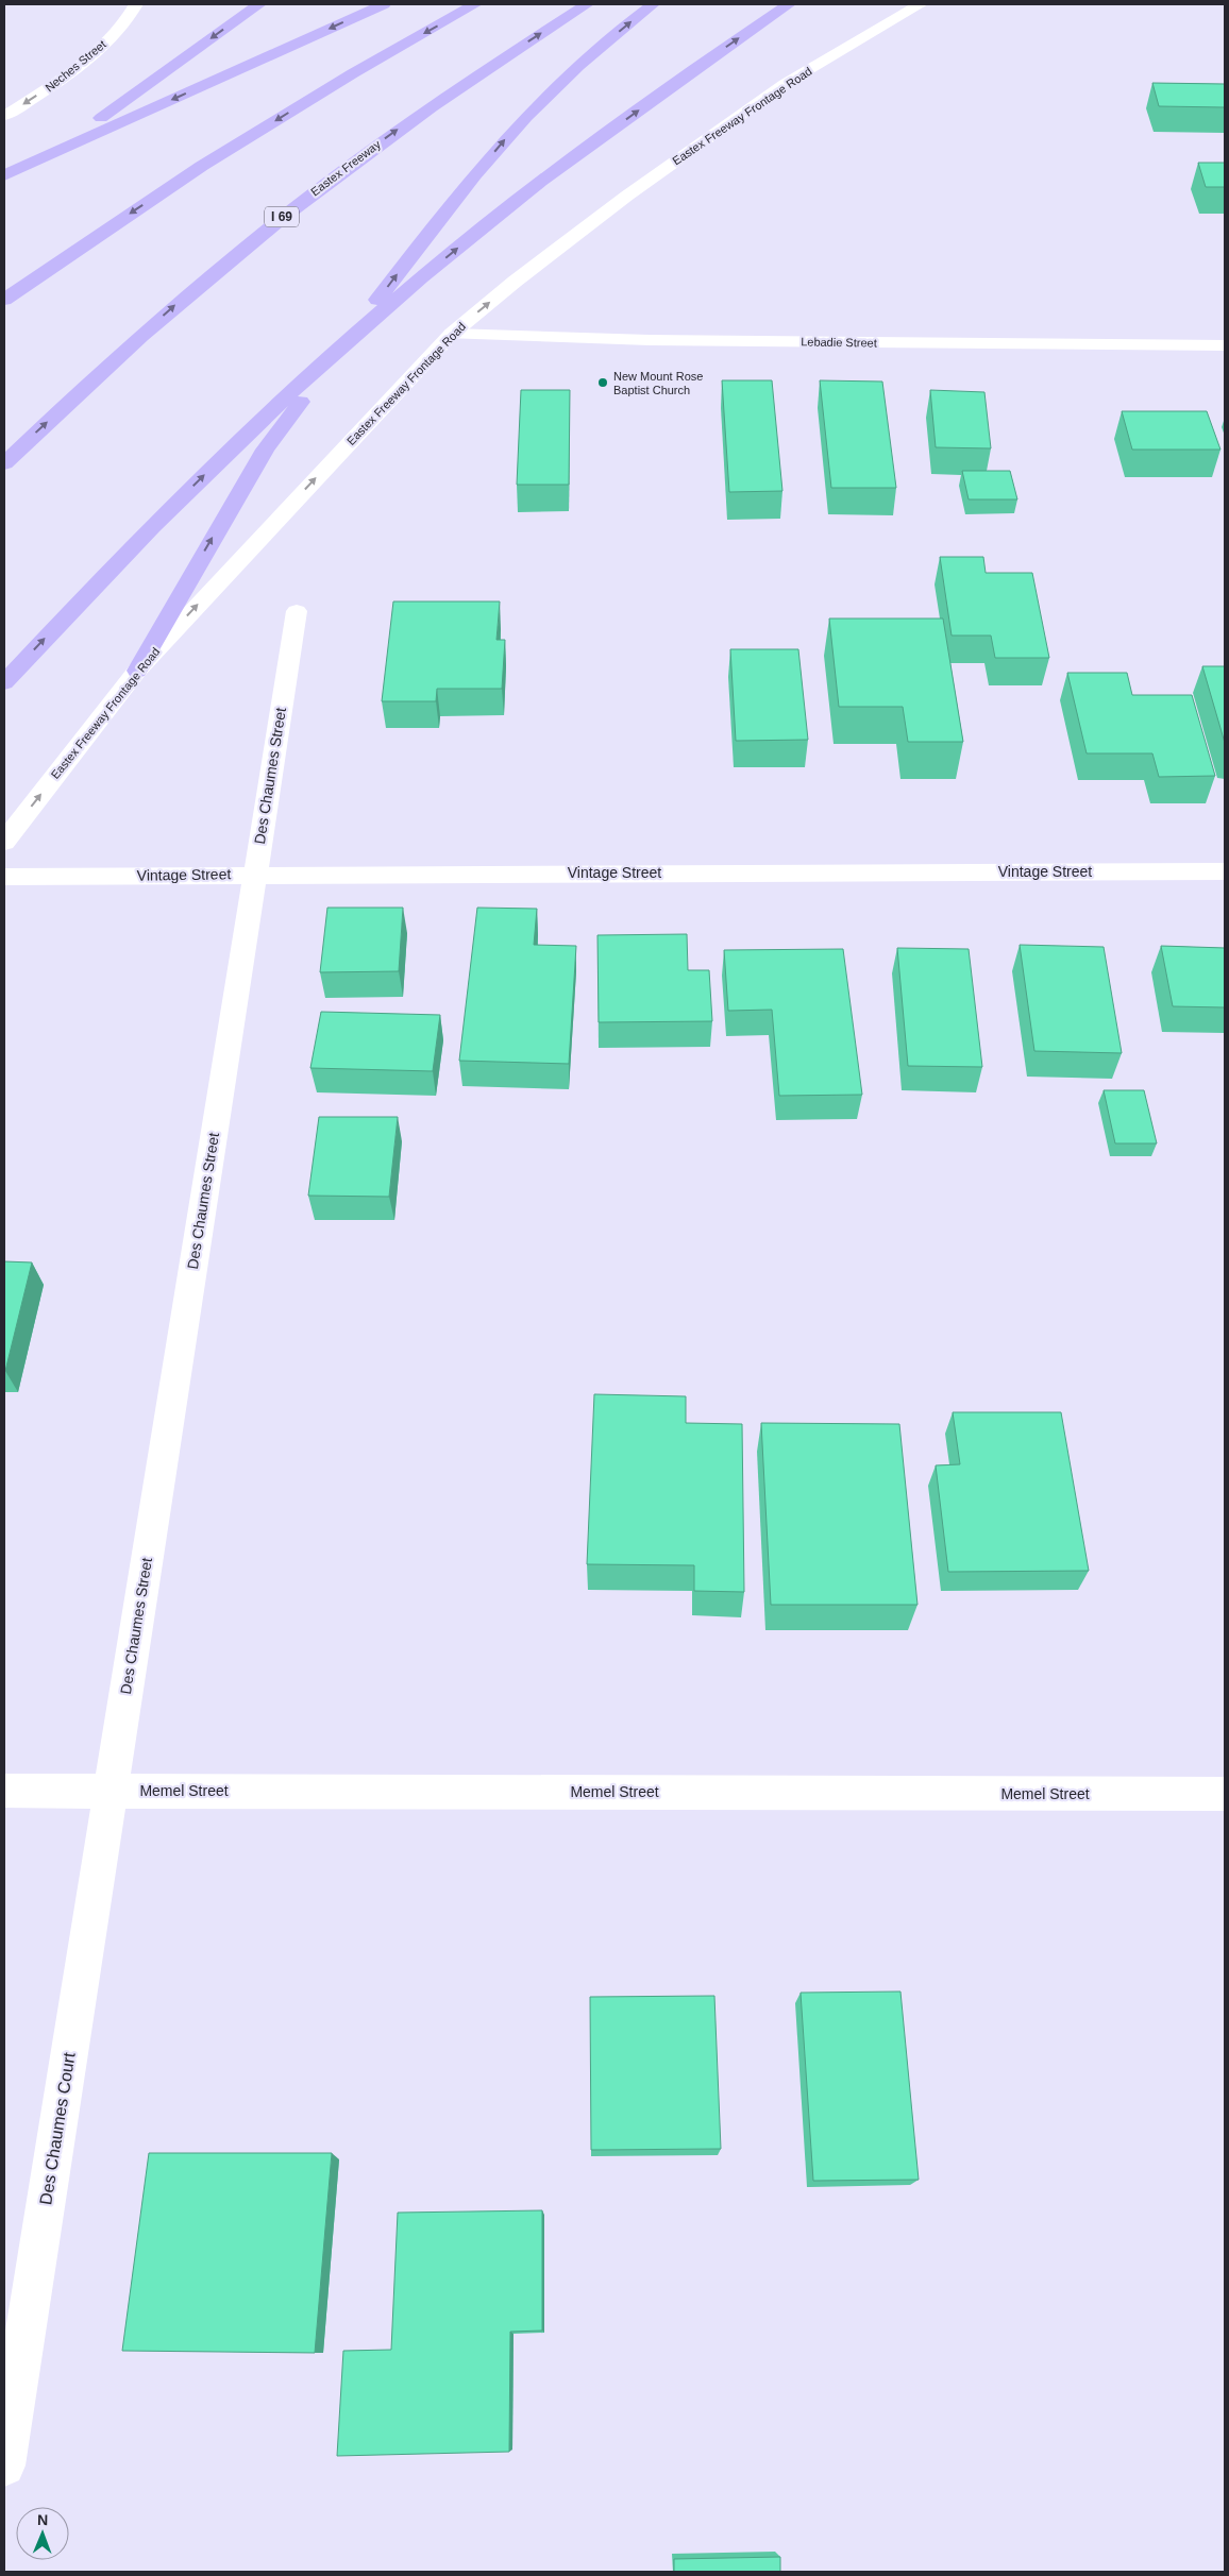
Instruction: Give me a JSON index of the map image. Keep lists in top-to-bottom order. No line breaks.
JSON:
{"streets":{"highway":["Eastex Freeway","I 69"],"street":["Neches Street","Eastex Freeway Frontage Road","Lebadie Street","Des Chaumes Street","Vintage Street","Memel Street","Des Chaumes Court"]},"crossings":[["Eastex Freeway Frontage Road","Lebadie Street"],["Des Chaumes Street","Vintage Street"],["Des Chaumes Street","Memel Street"],["Des Chaumes Street","Des Chaumes Court"],["Memel Street","Des Chaumes Court"]],"one_way":["Neches Street","Eastex Freeway Frontage Road"],"places":["New Mount Rose Baptist Church"],"north":"top"}
